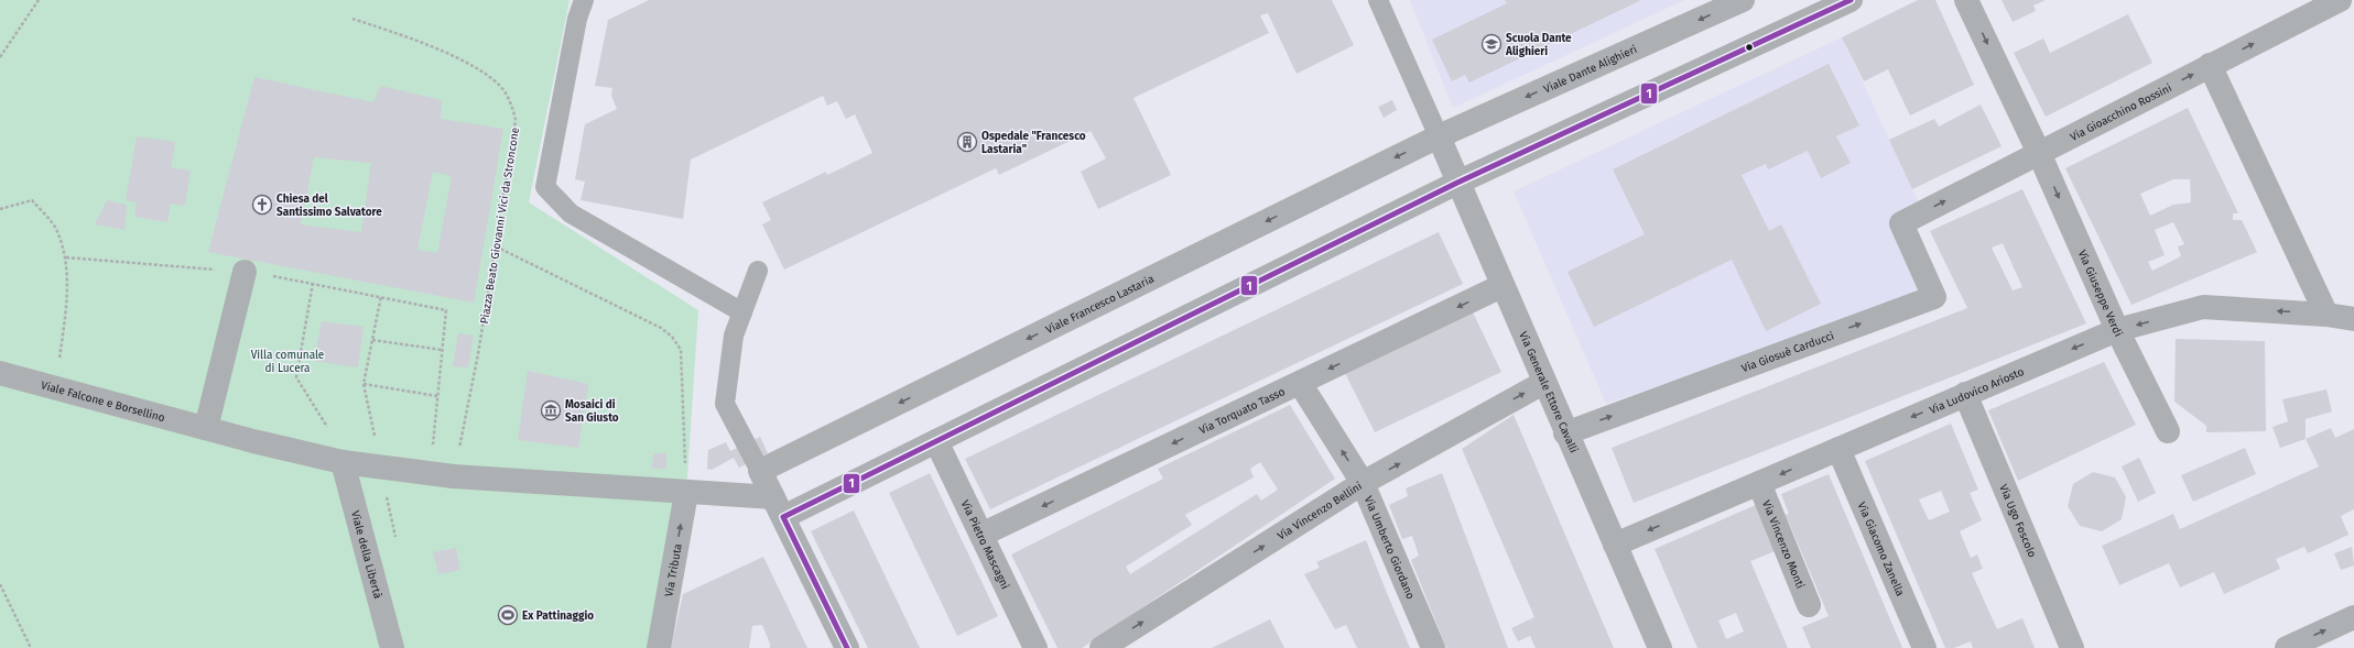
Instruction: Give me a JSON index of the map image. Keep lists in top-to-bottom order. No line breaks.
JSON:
{"streets":{"street":["Viale Dante Alighieri","Via Gioacchino Rossini","Via Giuseppe Verdi","Viale Francesco Lastaria","Via Giosuè Carducci","Via Ludovico Ariosto","Via Generale Ettore Cavalli","Viale Falcone e Borsellino","Via Torquato Tasso","Via Vincenzo Bellini","Via Ugo Foscolo","Via Pietro Mascagni","Via Vincenzo Monti","Via Umberto Giordano","Via Giacomo Zanella","Viale della Libertà","Via Tributa"],"path":["Piazza Beato Giovanni Vici da Stroncone"]},"crossings":[["Viale Dante Alighieri","Viale Francesco Lastaria"],["Viale Dante Alighieri","Via Generale Ettore Cavalli"],["Via Gioacchino Rossini","Via Giuseppe Verdi"],["Via Gioacchino Rossini","Via Giosuè Carducci"],["Via Giuseppe Verdi","Via Ludovico Ariosto"],["Viale Francesco Lastaria","Via Generale Ettore Cavalli"],["Via Giosuè Carducci","Via Generale Ettore Cavalli"],["Via Ludovico Ariosto","Via Generale Ettore Cavalli"],["Via Ludovico Ariosto","Via Ugo Foscolo"],["Via Ludovico Ariosto","Via Vincenzo Monti"],["Via Ludovico Ariosto","Via Giacomo Zanella"],["Via Generale Ettore Cavalli","Via Torquato Tasso"],["Via Generale Ettore Cavalli","Via Vincenzo Bellini"],["Via Torquato Tasso","Via Pietro Mascagni"],["Via Torquato Tasso","Via Umberto Giordano"],["Via Vincenzo Bellini","Via Umberto Giordano"]],"one_way":["Via Gioacchino Rossini","Via Giosuè Carducci","Via Ludovico Ariosto","Via Vincenzo Bellini","Via Umberto Giordano","Via Tributa"],"parks":["Villa comunale di Lucera"],"places":{"school or university":["Scuola Dante Alighieri"],"building":["Ospedale \"Francesco Lastaria\""],"church":["Chiesa del Santissimo Salvatore"],"museum":["Mosaici di San Giusto"],"sports":["Ex Pattinaggio"]},"lines":["transit line 1"]}
